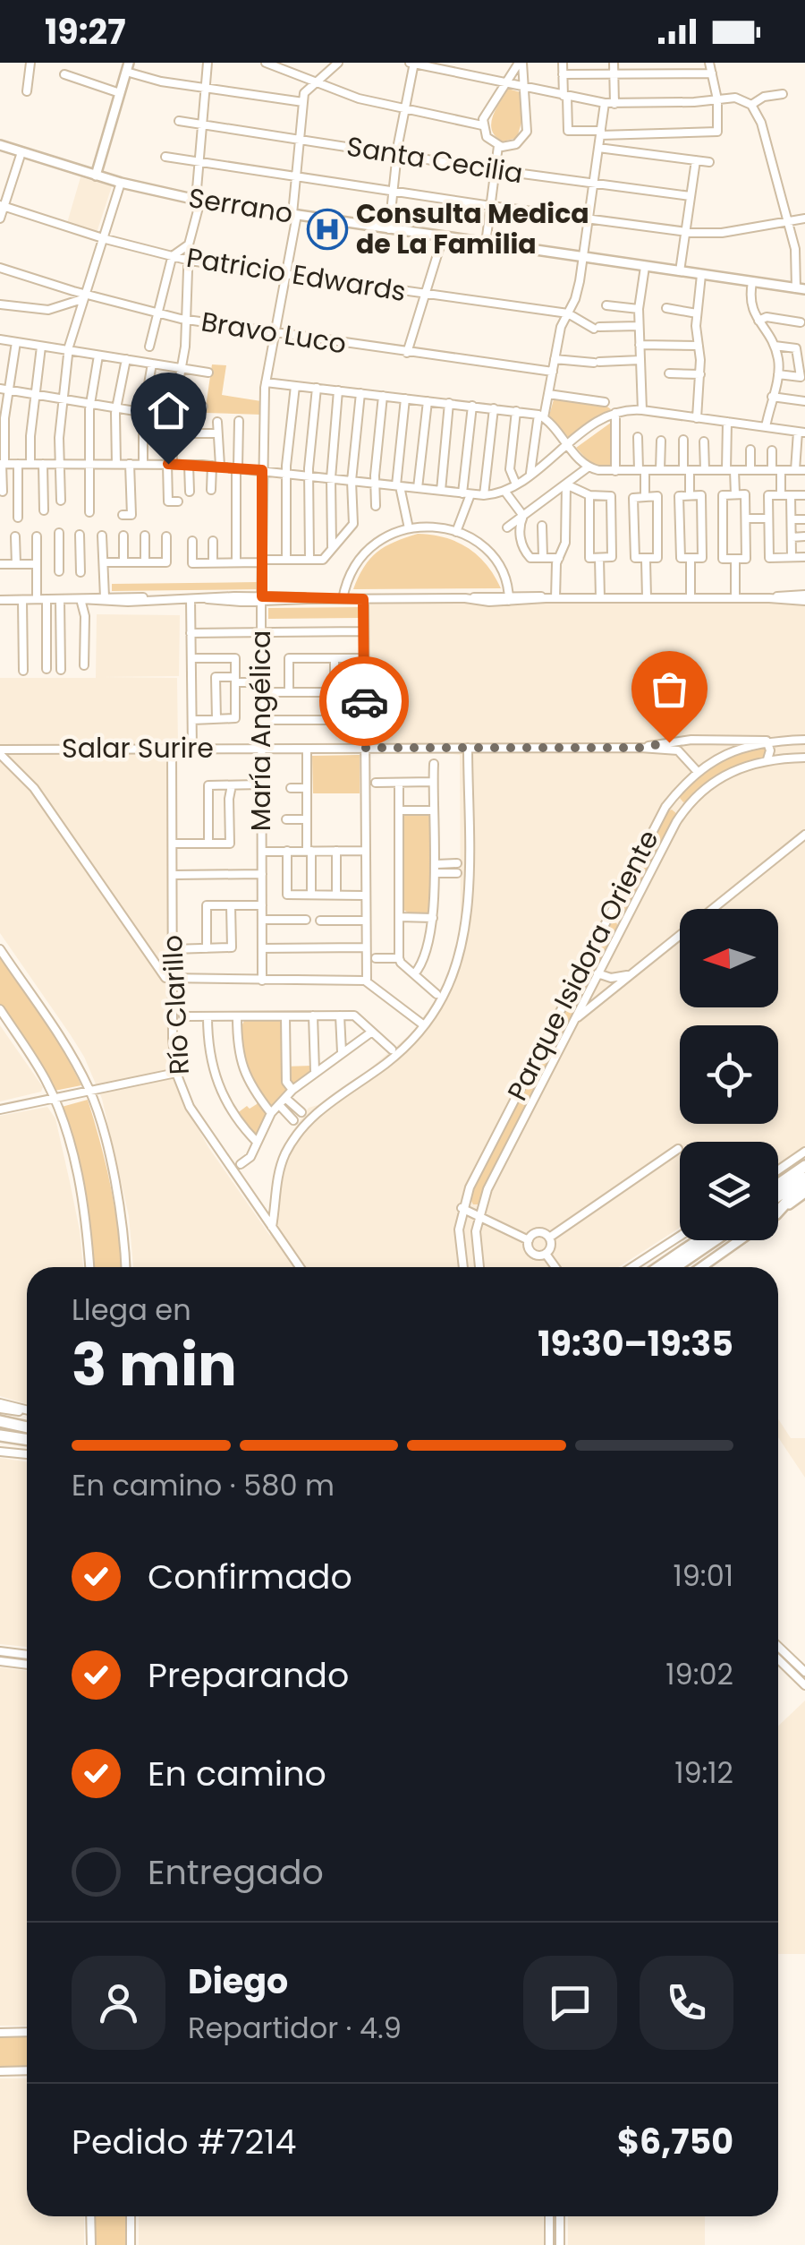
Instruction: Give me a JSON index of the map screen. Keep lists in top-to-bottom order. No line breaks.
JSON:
{"streets":{"main road":["Serrano"],"street":["Santa Cecilia","Patricio Edwards","Bravo Luco","María Angélica","Salar Surire","Parque Isidora Oriente","Río Clarillo"]},"crossings":[["Santa Cecilia","María Angélica"],["Serrano","María Angélica"],["Patricio Edwards","María Angélica"],["Bravo Luco","María Angélica"],["María Angélica","Salar Surire"],["Salar Surire","Parque Isidora Oriente"],["Salar Surire","Río Clarillo"]],"places":{"hospital":["Consulta Medica de La Familia"]},"north":"left","page":{"status":"19:27","heading":["3 min","Llega en","19:30–19:35"],"panel":["Diego","Repartidor · 4.9","Pedido #7214","$6,750"],"bar":"En camino · 580 m","list":[["Confirmado","19:01"],["Preparando","19:02"],["En camino","19:12"],"Entregado"]}}
